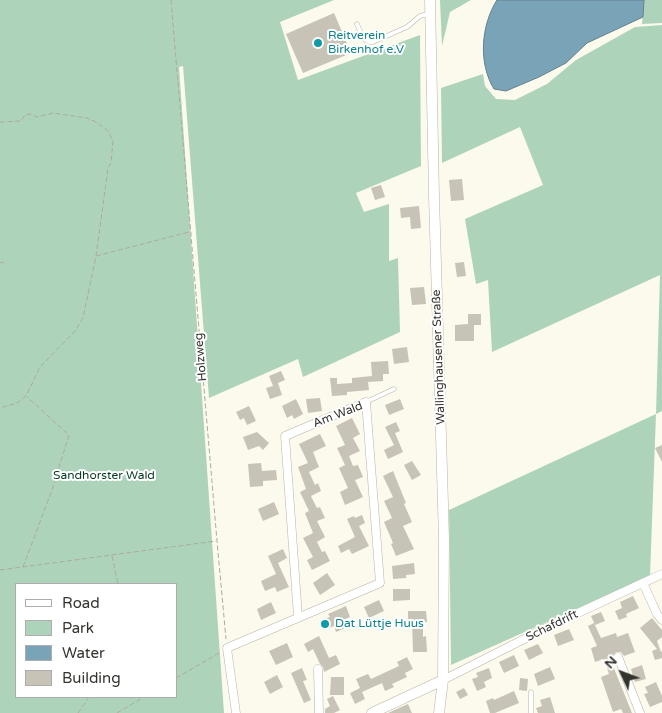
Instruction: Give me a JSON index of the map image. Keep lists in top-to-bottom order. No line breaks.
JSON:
{"streets":{"street":["Wallinghausener Straße","Am Wald","Schafdrift"],"path":["Holzweg"]},"crossings":[["Holzweg","Am Wald"],["Wallinghausener Straße","Schafdrift"]],"parks":["Sandhorster Wald"],"places":["Reitverein Birkenhof e.V","Dat Lüttje Huus"],"legend":["Road","Park","Water","Building"],"north":"top left"}
